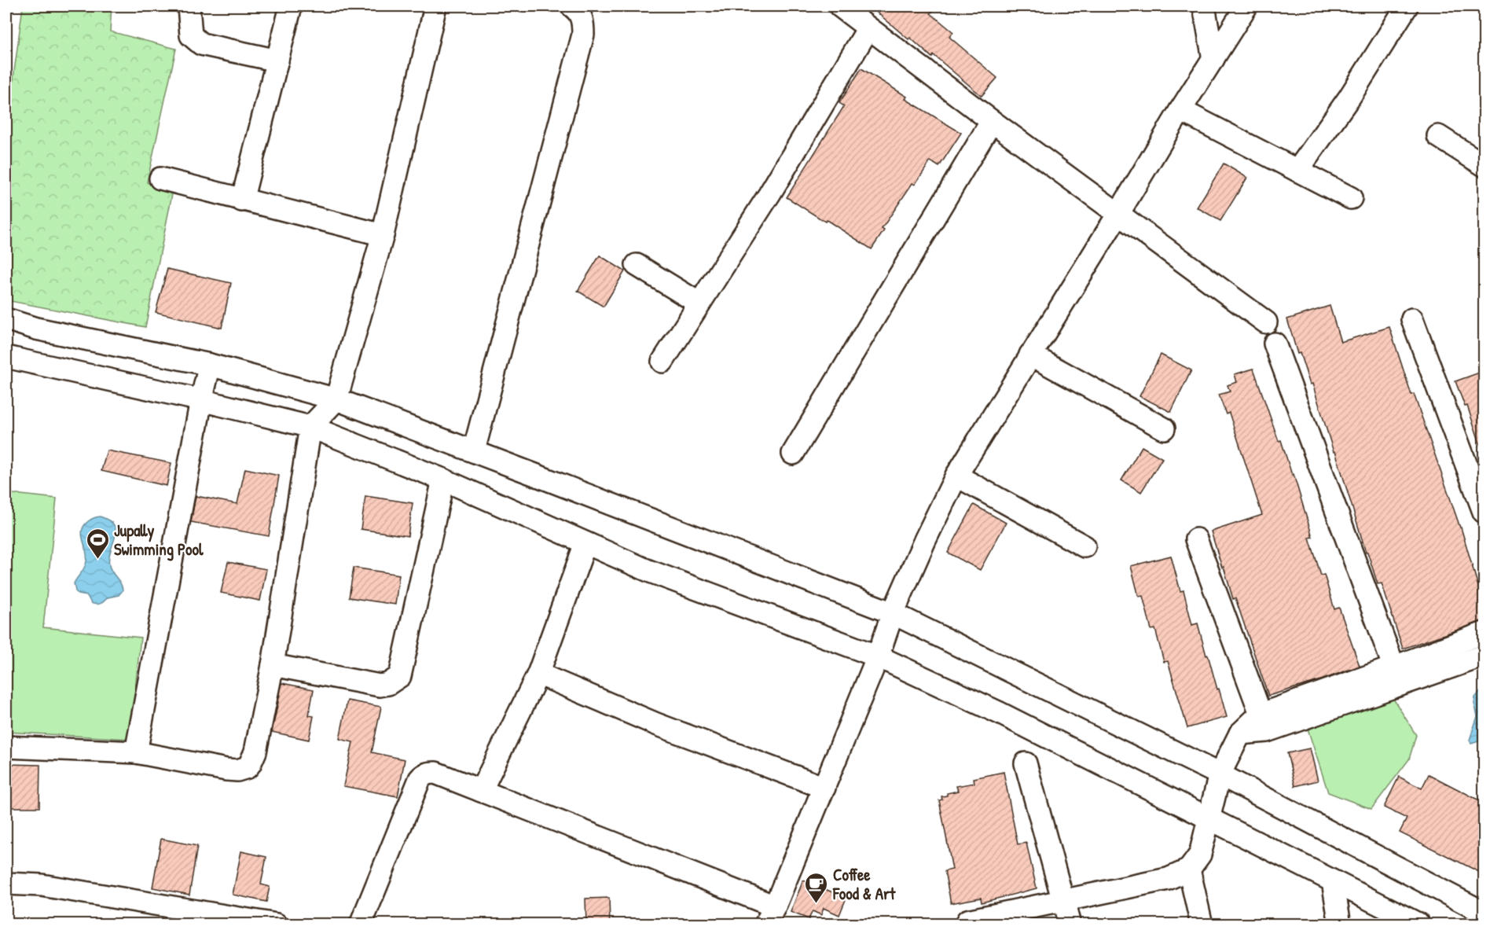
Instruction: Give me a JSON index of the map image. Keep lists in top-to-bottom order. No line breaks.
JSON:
{"places":{"sports":["Jupally Swimming Pool"],"cafe":["Coffee Food & Art"]}}
